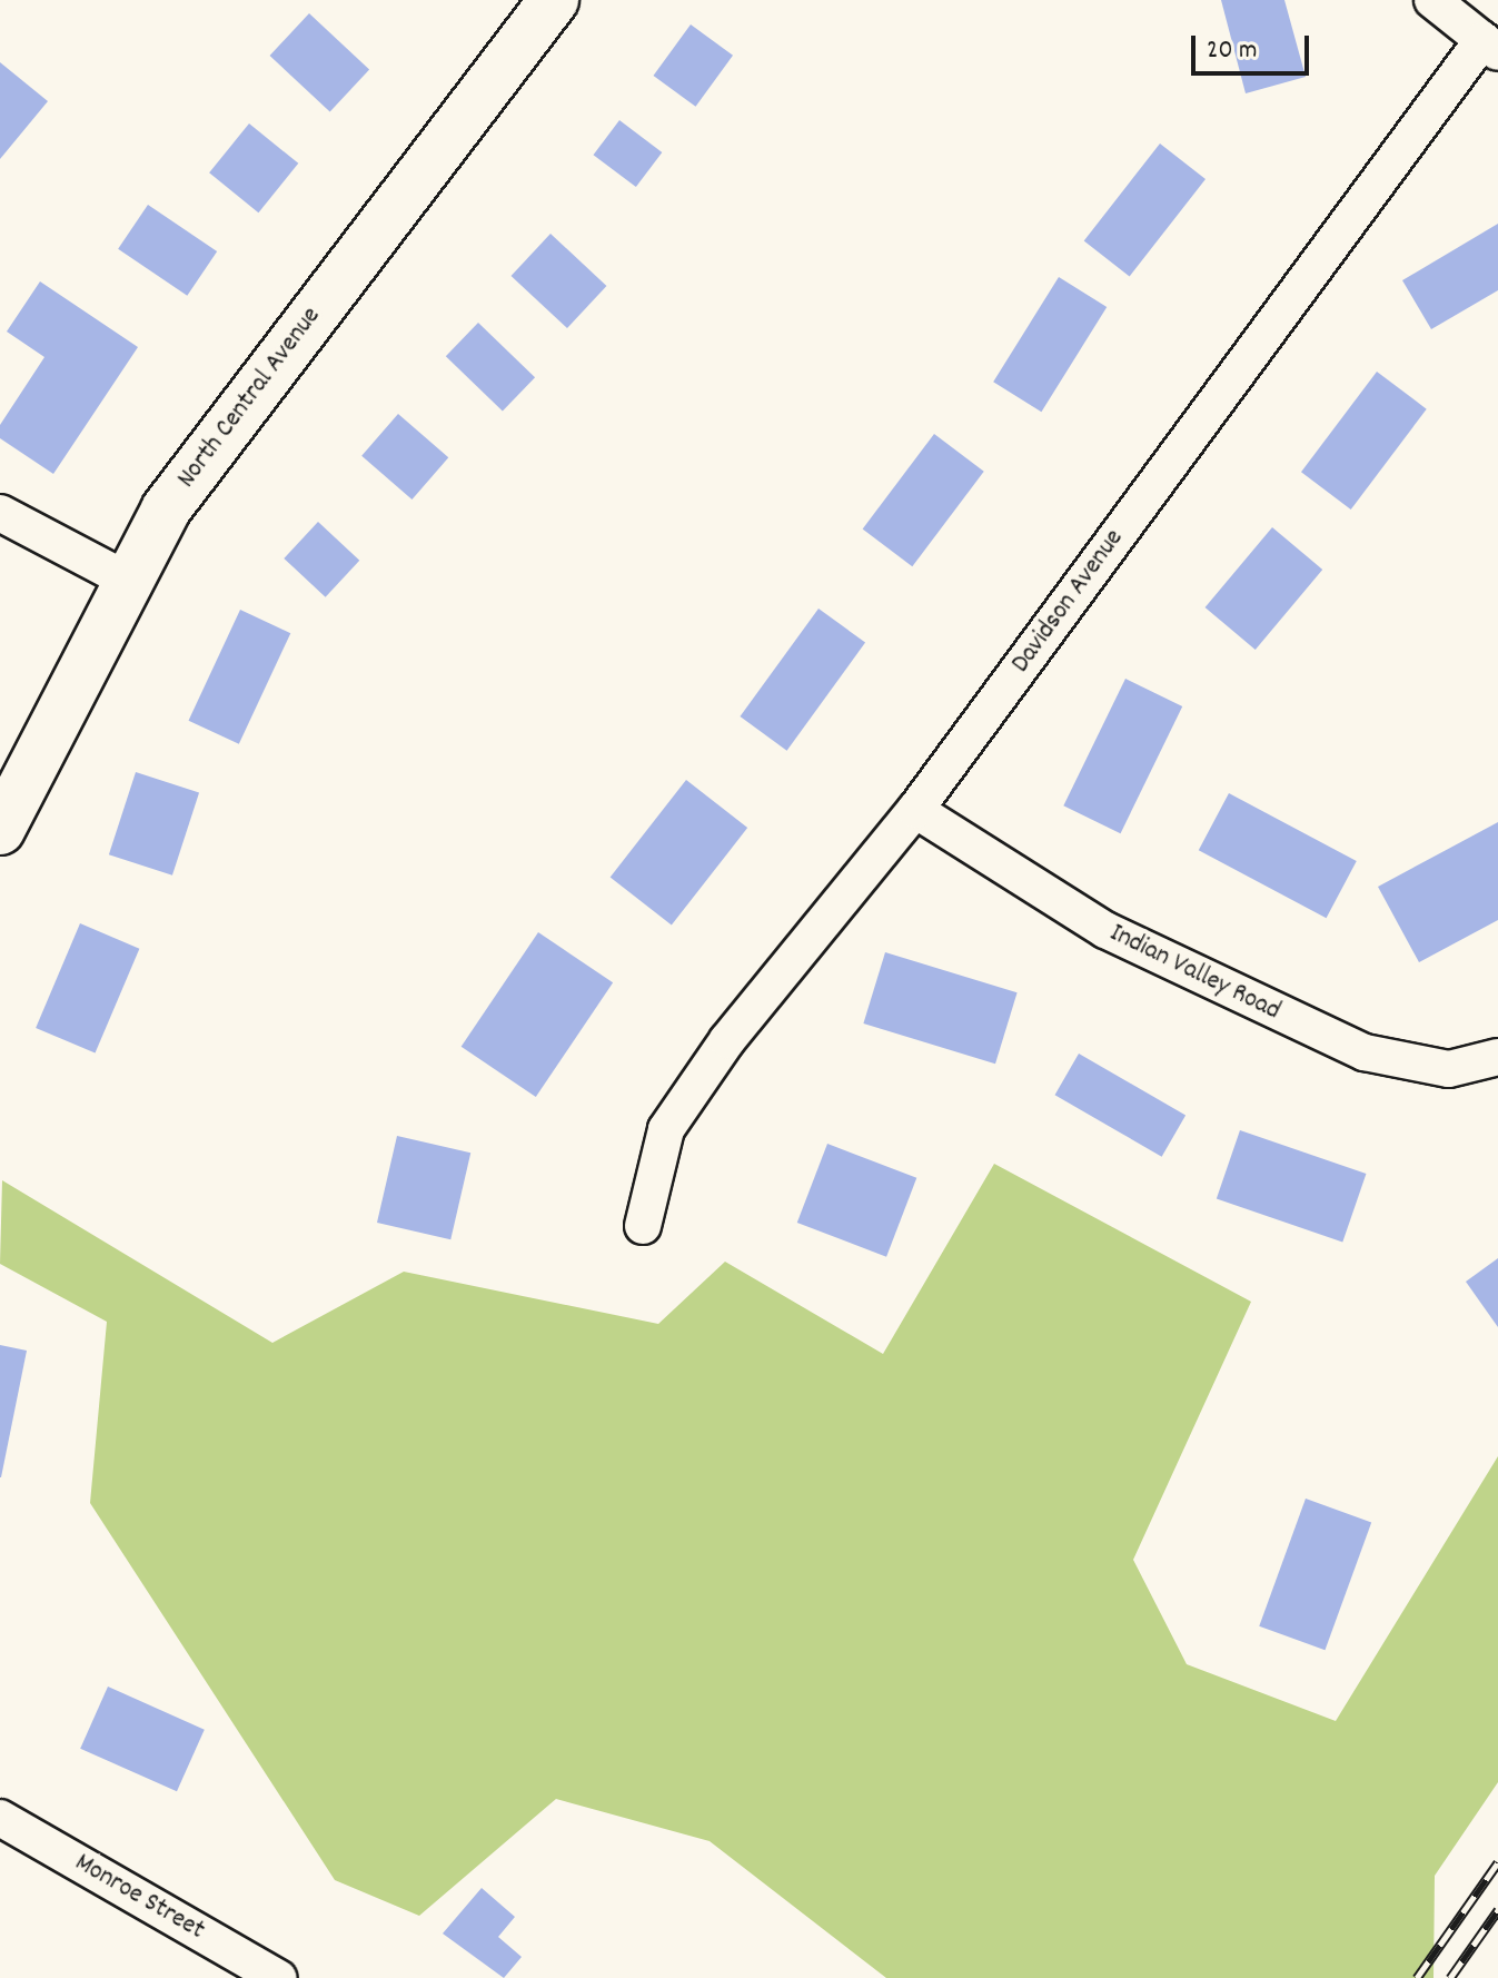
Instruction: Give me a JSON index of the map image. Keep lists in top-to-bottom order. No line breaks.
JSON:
{"streets":{"main road":["North Central Avenue"],"street":["Davidson Avenue","Indian Valley Road","Monroe Street"]},"crossings":[["Davidson Avenue","Indian Valley Road"]],"scale_bar":"20 m"}
